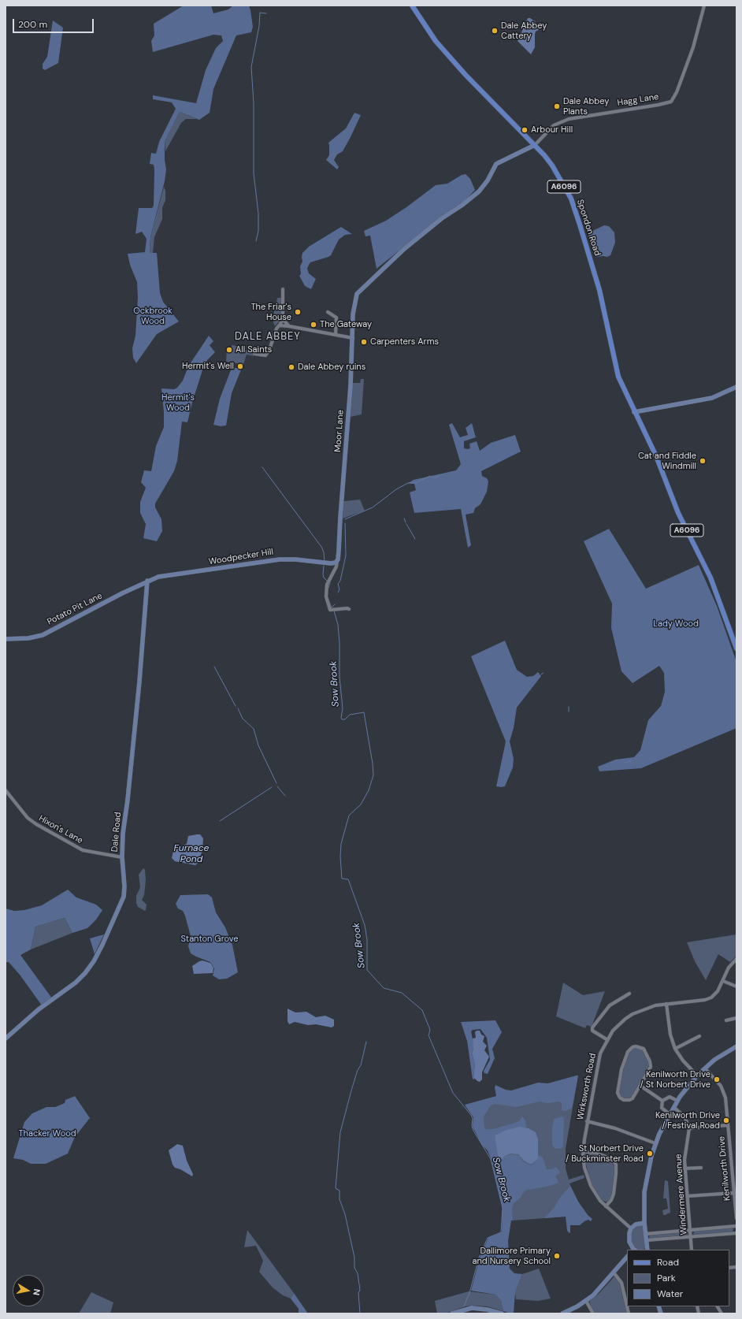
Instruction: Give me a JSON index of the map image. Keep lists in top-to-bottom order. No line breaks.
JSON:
{"streets":{"main road":["A6096","Spondon Road"],"street":["Hagg Lane","Moor Lane","Woodpecker Hill","Potato Pit Lane","Hixon's Lane","Dale Road","Wirksworth Road","Kenilworth Drive","Windermere Avenue"]},"crossings":[["Hagg Lane","Spondon Road"],["Hagg Lane","Moor Lane"],["A6096","Spondon Road"],["Spondon Road","Moor Lane"],["Moor Lane","Woodpecker Hill"],["Woodpecker Hill","Potato Pit Lane"],["Woodpecker Hill","Dale Road"],["Potato Pit Lane","Dale Road"],["Hixon's Lane","Dale Road"]],"districts":["DALE ABBEY"],"water":["Sow Brook","Furnace Pond"],"parks":["Ockbrook Wood","Hermit's Wood","Lady Wood","Stanton Grove","Thacker Wood"],"places":["Dale Abbey Cattery","Dale Abbey Plants","Arbour Hill","The Friar's House","The Gateway","Carpenters Arms","All Saints","Hermit's Well","Dale Abbey ruins","Cat and Fiddle Windmill","Kenilworth Drive / St Norbert Drive","Kenilworth Drive / Festival Road","St Norbert Drive / Buckminster Road","Dallimore Primary and Nursery School"],"legend":["Road","Park","Water"],"scale_bar":"200 m","north":"right"}
